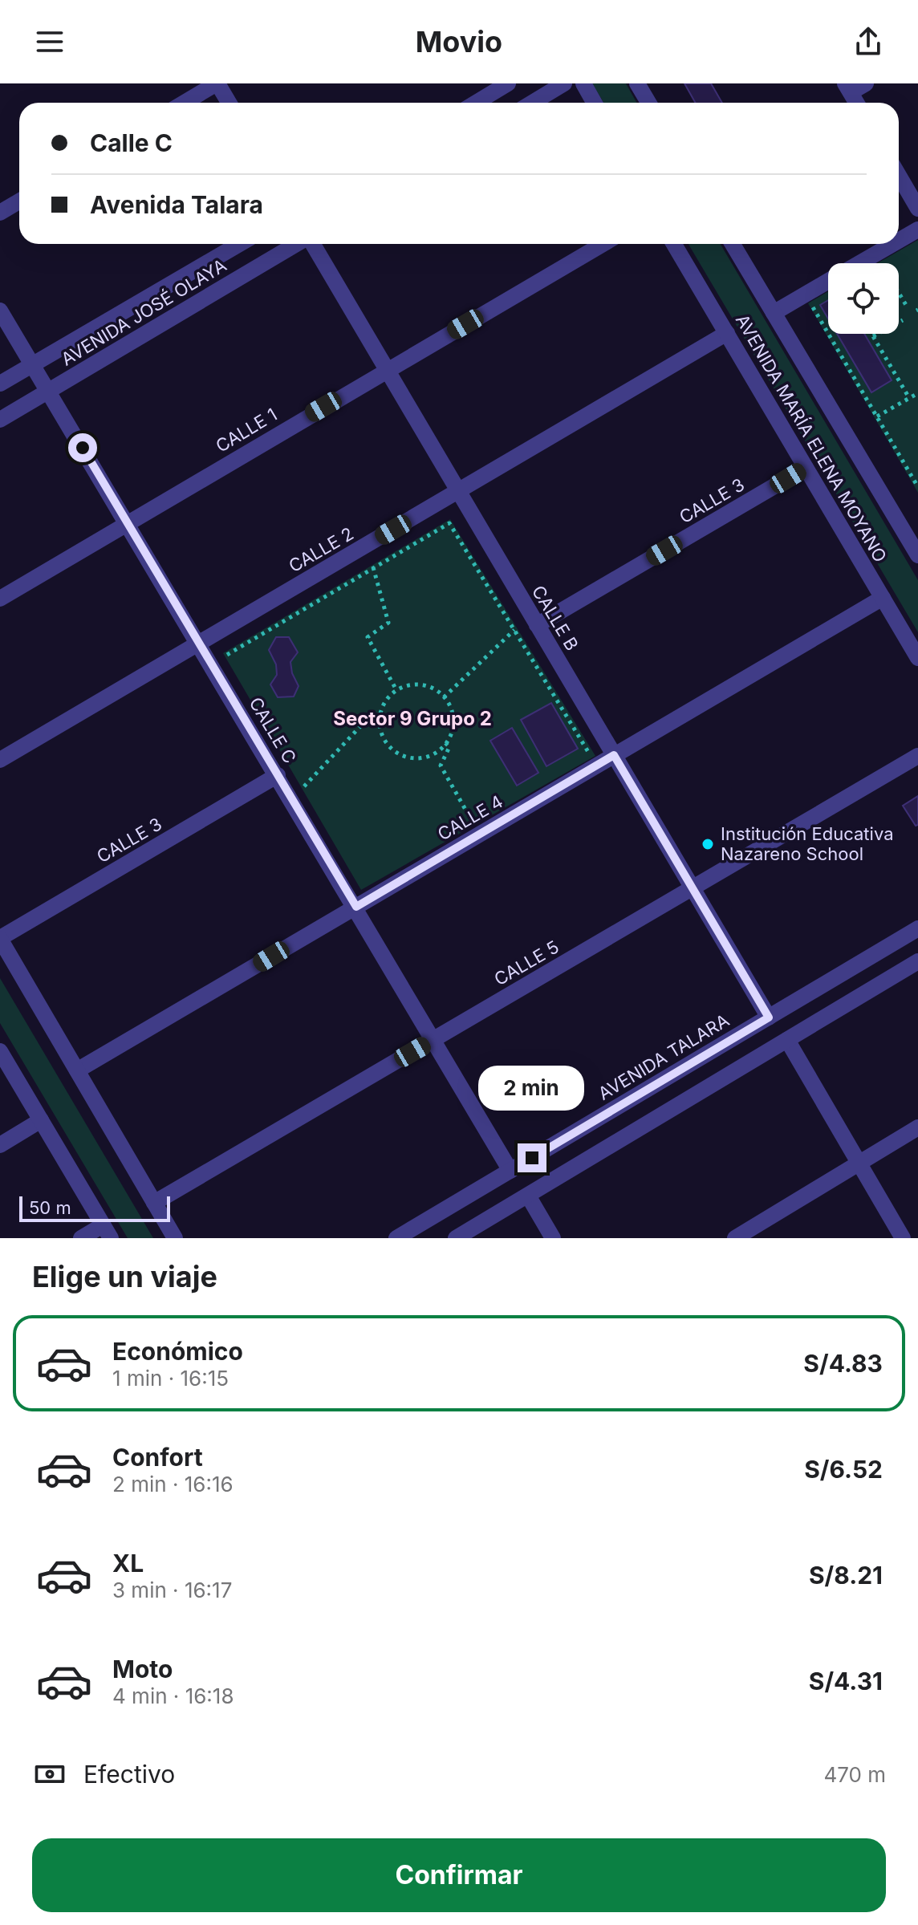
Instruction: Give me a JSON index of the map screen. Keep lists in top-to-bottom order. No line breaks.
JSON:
{"streets":{"street":["AVENIDA JOSÉ OLAYA","CALLE 1","AVENIDA MARÍA ELENA MOYANO","CALLE 3","CALLE 2","CALLE B","CALLE C","CALLE 4","CALLE 5","AVENIDA TALARA"]},"crossings":[["AVENIDA JOSÉ OLAYA","CALLE C"],["CALLE 1","CALLE B"],["CALLE 1","CALLE C"],["AVENIDA MARÍA ELENA MOYANO","CALLE 3"],["AVENIDA MARÍA ELENA MOYANO","CALLE 2"],["AVENIDA MARÍA ELENA MOYANO","CALLE 4"],["CALLE 3","CALLE B"],["CALLE 3","CALLE C"],["CALLE 2","CALLE B"],["CALLE 2","CALLE C"],["CALLE B","CALLE 4"],["CALLE B","CALLE 5"],["CALLE B","AVENIDA TALARA"],["CALLE C","CALLE 4"],["CALLE C","CALLE 5"],["CALLE C","AVENIDA TALARA"]],"districts":["Sector 9 Grupo 2"],"places":["Institución Educativa Nazareno School"],"scale_bar":"50 m","page":{"header":"Movio","banner":["Calle C","Avenida Talara"],"bubble":"2 min","scale":"50 m","heading":"Elige un viaje","list":[{"name":"Económico","note":"1 min · 16:15","value":"S/4.83"},{"name":"Confort","note":"2 min · 16:16","value":"S/6.52"},{"name":"XL","note":"3 min · 16:17","value":"S/8.21"},{"name":"Moto","note":"4 min · 16:18","value":"S/4.31"}],"pay":["Efectivo","470 m"],"buttons":"Confirmar"}}
